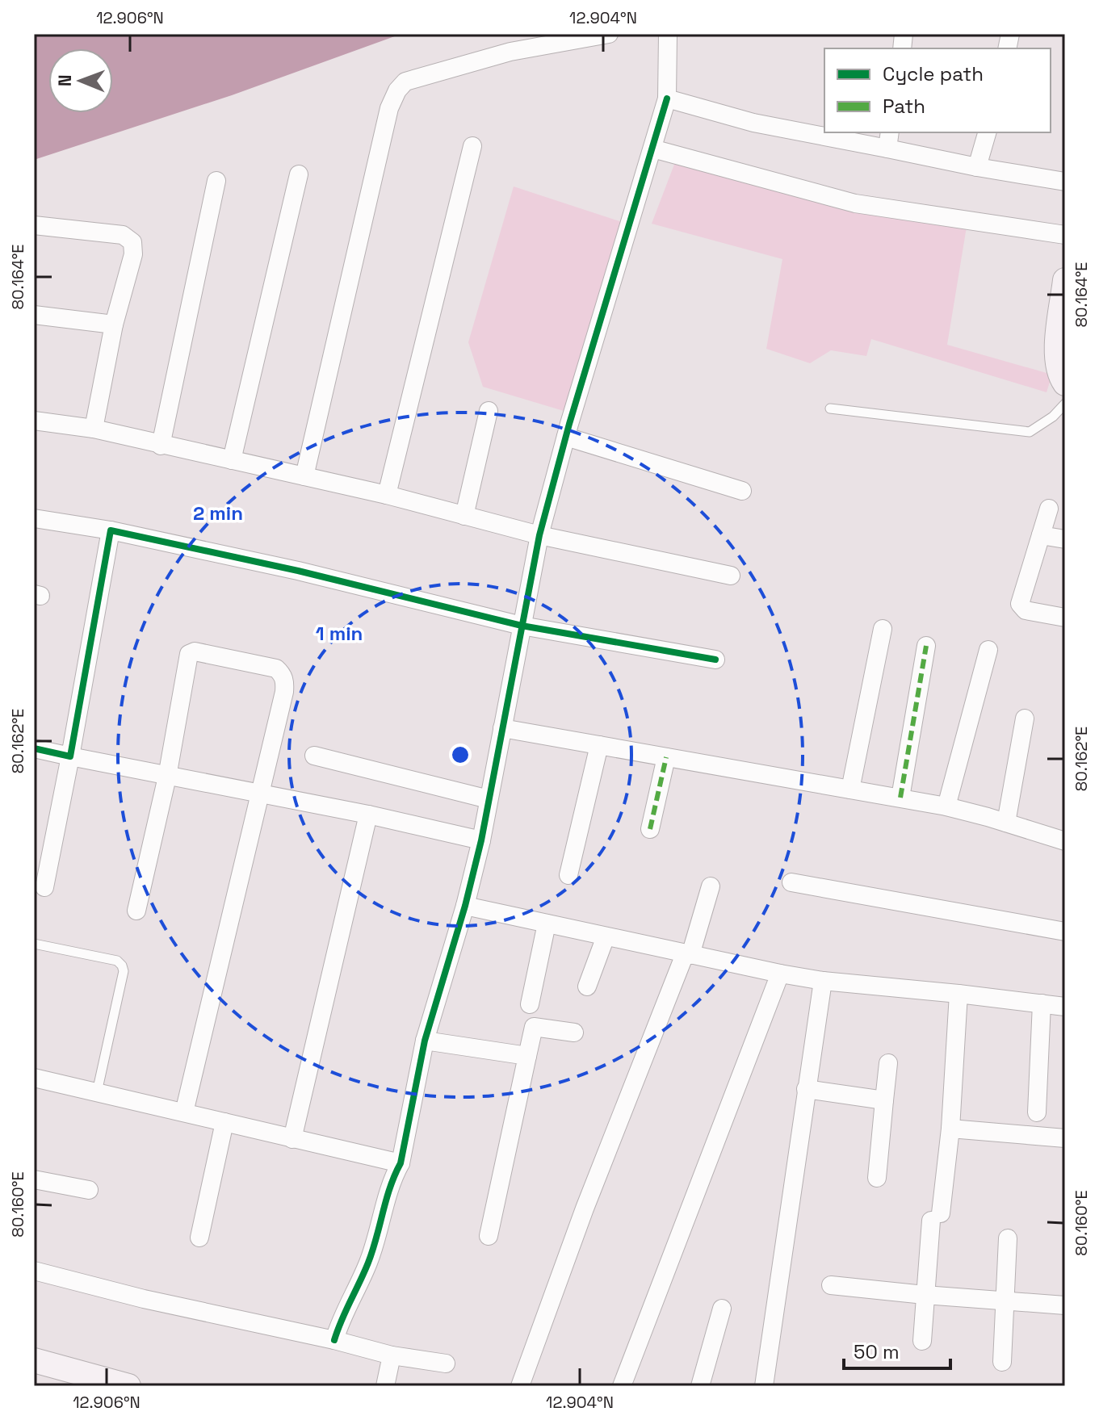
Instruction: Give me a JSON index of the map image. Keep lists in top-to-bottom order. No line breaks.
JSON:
{"legend":["Cycle path","Path"],"scale_bar":"50 m","north":"left","coordinates":["12.906°N","12.904°N","80.164°E","80.162°E","80.160°E"],"rings":["2 min","1 min"]}
